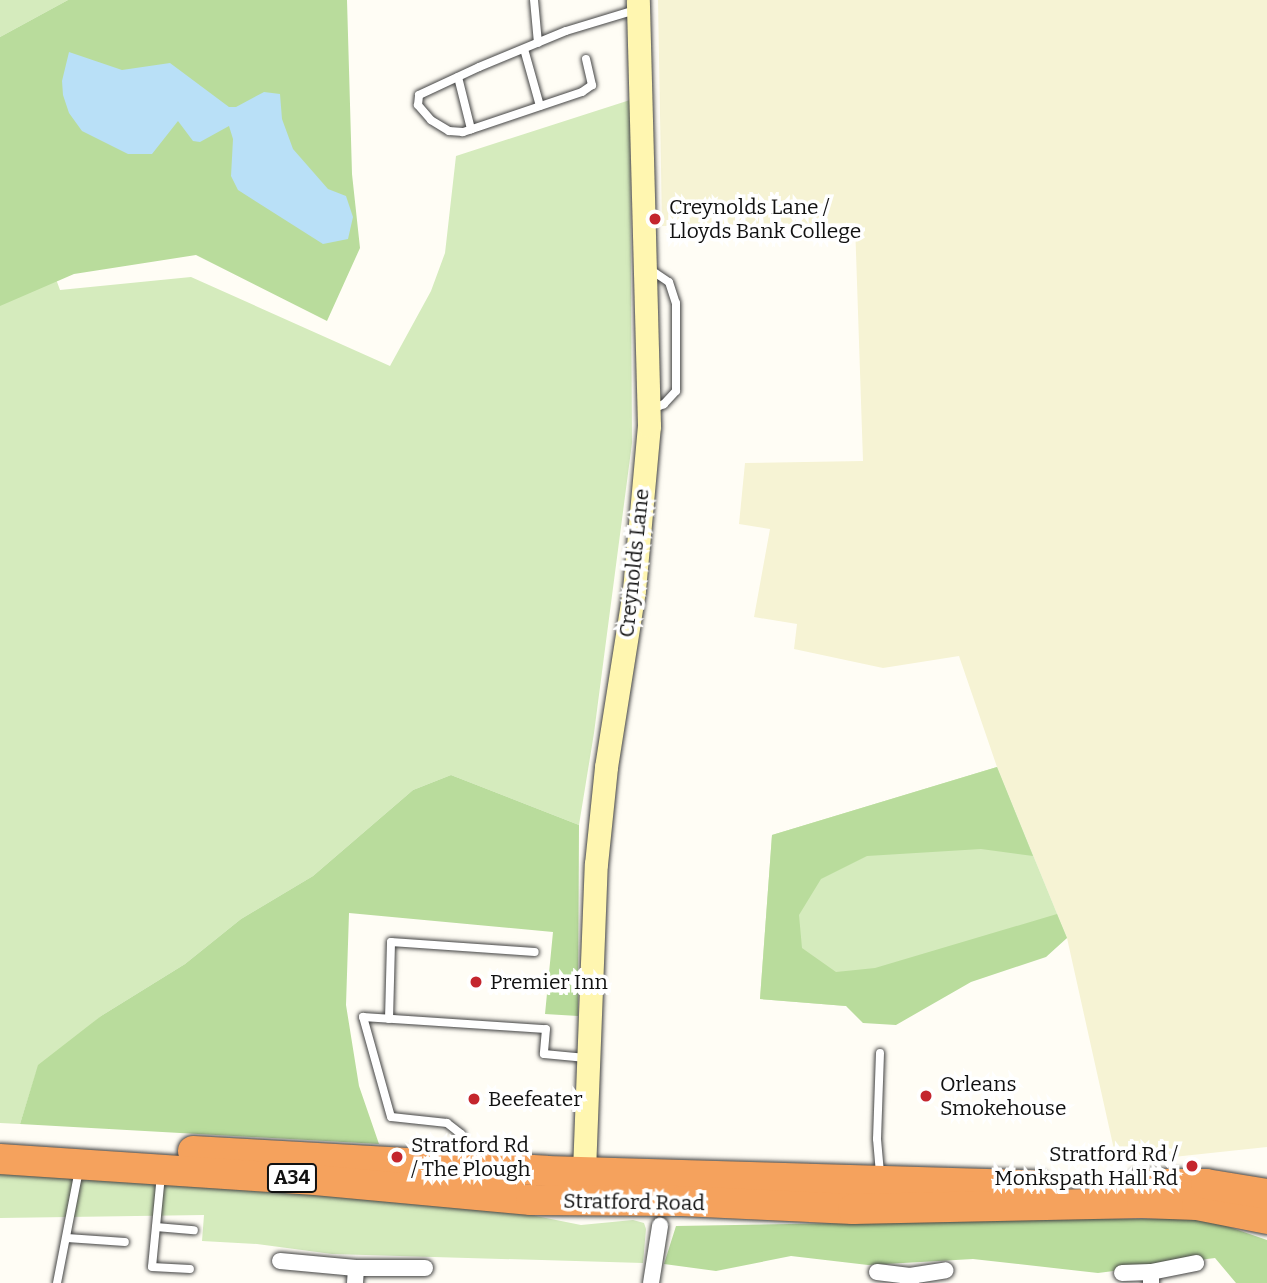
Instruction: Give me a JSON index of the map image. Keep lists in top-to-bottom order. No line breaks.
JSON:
{"streets":{"highway":["A34","Stratford Road"],"street":["Creynolds Lane"]},"crossings":[["Creynolds Lane","Stratford Road"]],"places":["Creynolds Lane / Lloyds Bank College","Premier Inn","Orleans Smokehouse","Beefeater","Stratford Rd / The Plough","Stratford Rd / Monkspath Hall Rd"]}
